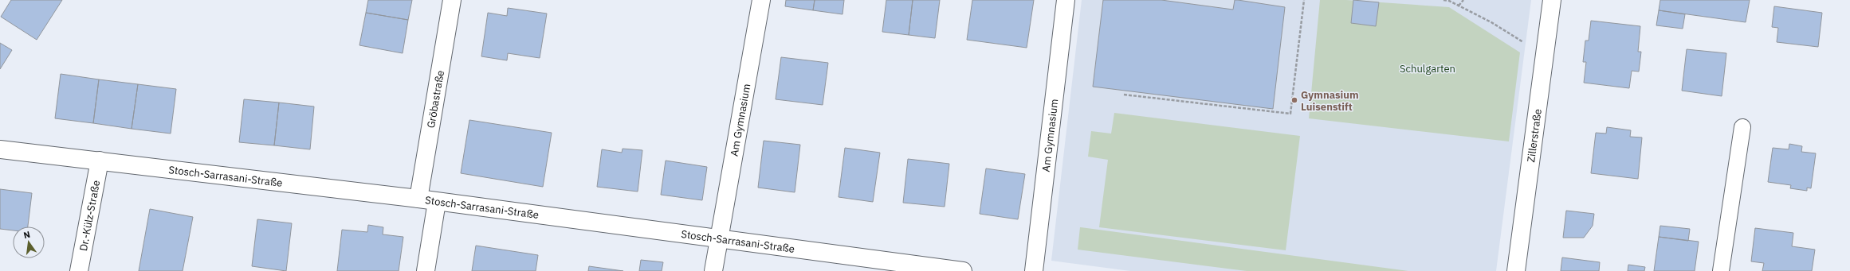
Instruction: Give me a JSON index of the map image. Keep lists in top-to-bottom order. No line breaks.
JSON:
{"streets":{"street":["Gröbastraße","Am Gymnasium","Zillerstraße","Stosch-Sarrasani-Straße","Dr.-Külz-Straße"]},"crossings":[["Gröbastraße","Stosch-Sarrasani-Straße"],["Am Gymnasium","Stosch-Sarrasani-Straße"],["Stosch-Sarrasani-Straße","Dr.-Külz-Straße"]],"parks":["Schulgarten"],"places":["Gymnasium Luisenstift"],"north":"top"}
